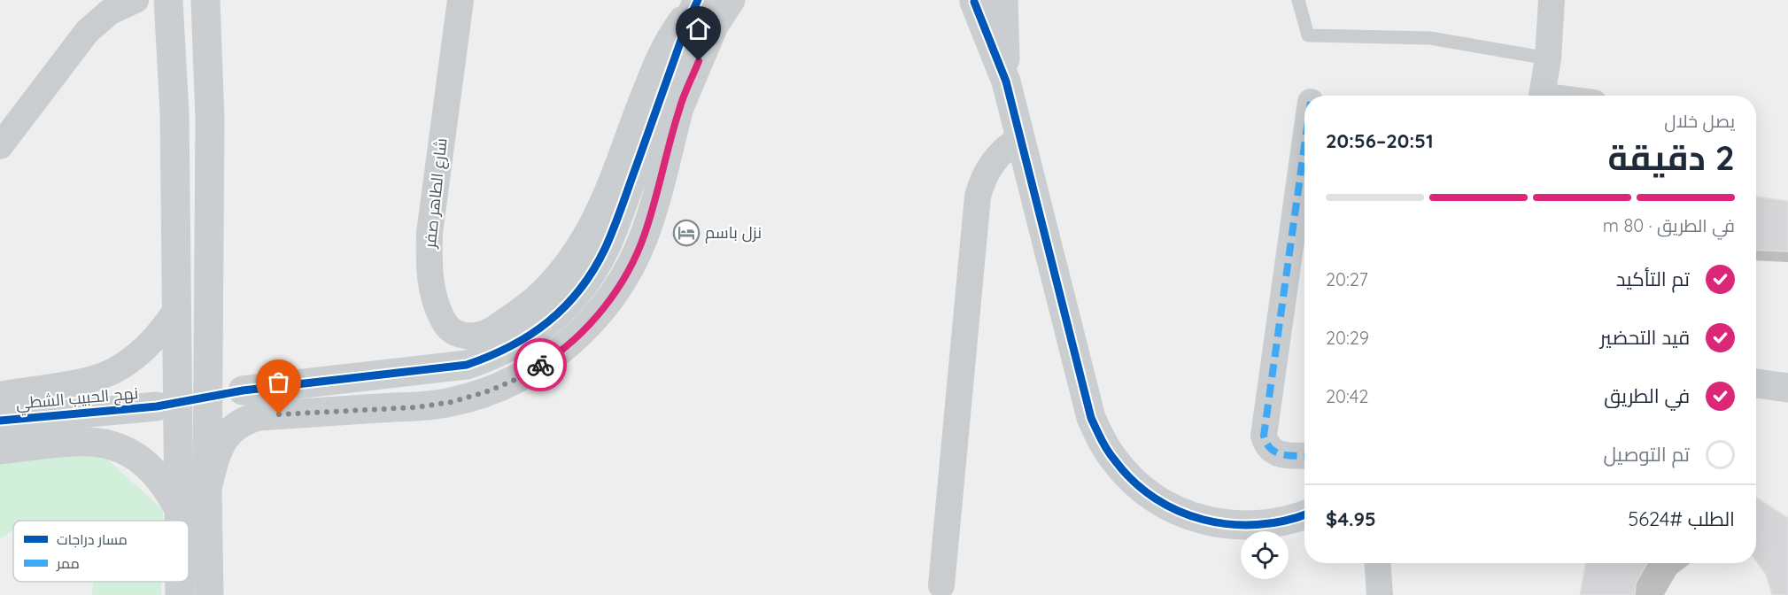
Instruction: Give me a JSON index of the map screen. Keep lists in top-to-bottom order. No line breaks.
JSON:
{"streets":{"street":["شارع الطاهر صفر","نهج الحبيب الشطي"]},"places":{"hotel":["نزل باسم"]},"legend":["مسار دراجات","ممر"],"page":{"heading":["2 دقيقة","يصل خلال","20:51–20:56"],"panel":["الطلب #5624","$4.95"],"bar":"في الطريق · 80 m","list":[["تم التأكيد","20:27"],["قيد التحضير","20:29"],["في الطريق","20:42"],"تم التوصيل"]}}
